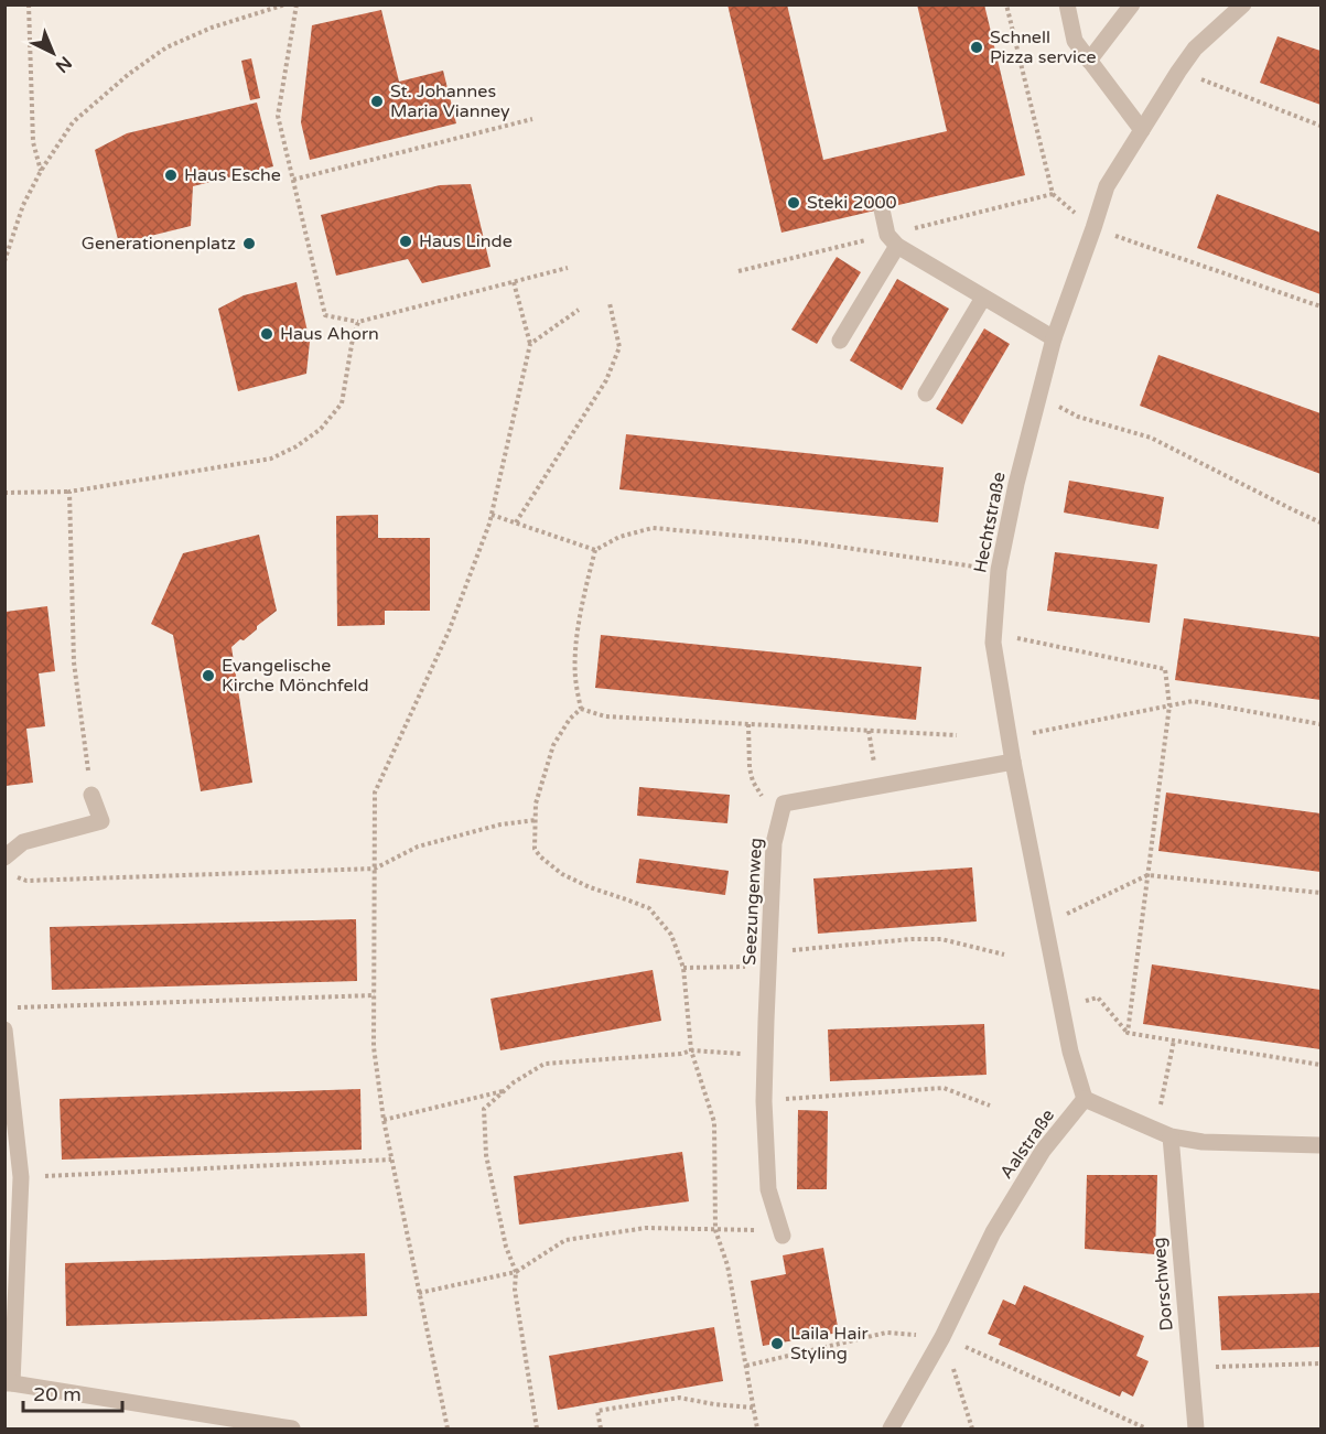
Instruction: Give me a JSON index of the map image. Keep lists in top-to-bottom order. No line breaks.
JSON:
{"streets":{"street":["Hechtstraße","Seezungenweg","Aalstraße","Dorschweg"]},"crossings":[["Hechtstraße","Seezungenweg"],["Hechtstraße","Aalstraße"]],"places":["Schnell Pizza service","St. Johannes Maria Vianney","Haus Esche","Steki 2000","Haus Linde","Generationenplatz","Haus Ahorn","Evangelische Kirche Mönchfeld","Laila Hair Styling"],"scale_bar":"20 m","north":"bottom right"}
